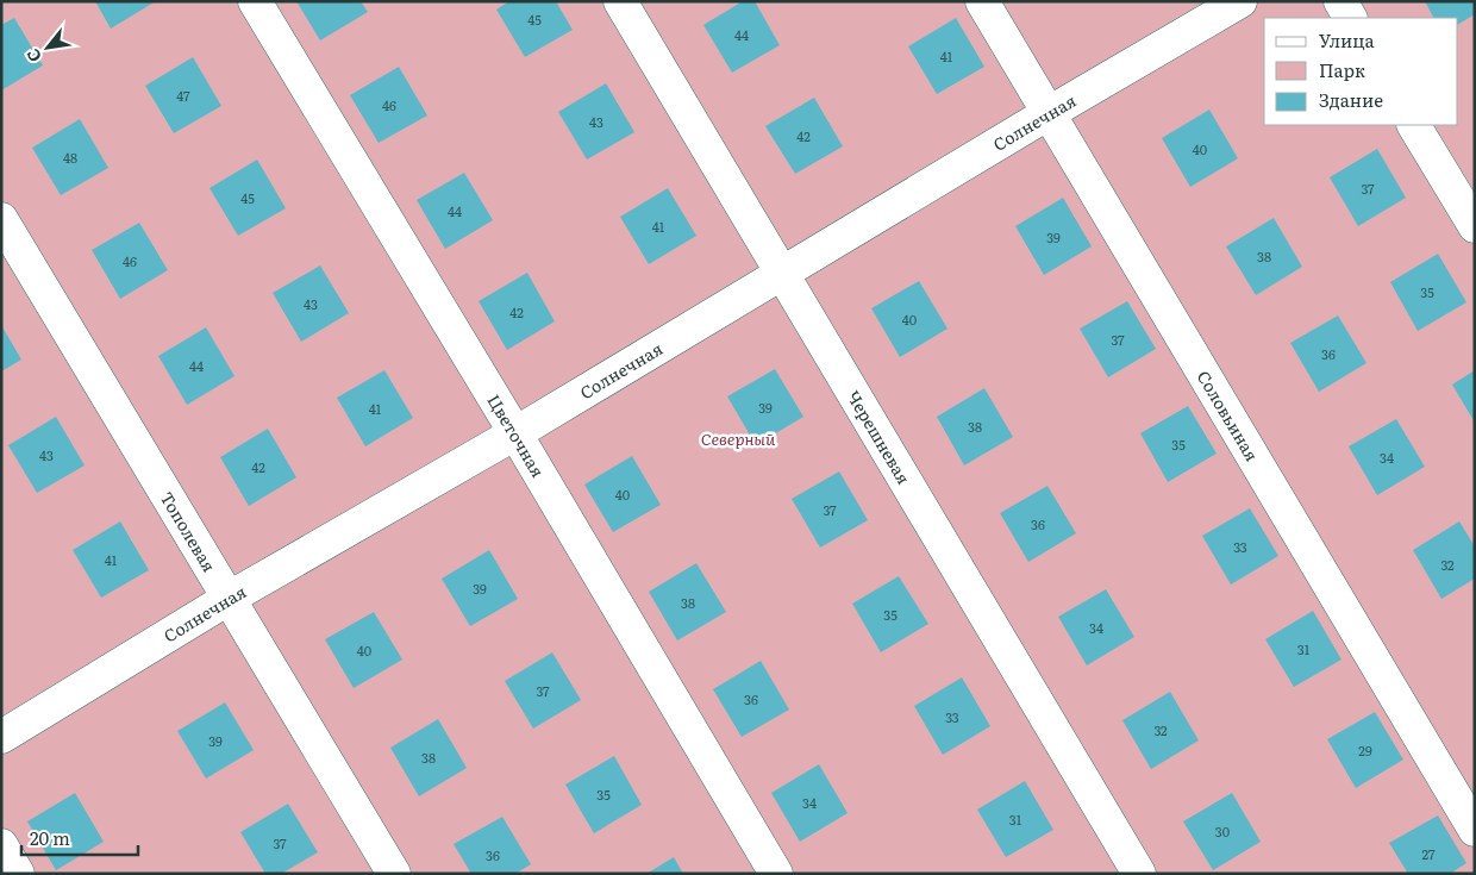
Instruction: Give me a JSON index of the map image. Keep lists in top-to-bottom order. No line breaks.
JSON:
{"streets":{"street":["Солнечная","Соловьиная","Цветочная","Черешневая","Тополевая"]},"crossings":[["Солнечная","Соловьиная"],["Солнечная","Цветочная"],["Солнечная","Черешневая"],["Солнечная","Тополевая"]],"parks":["Северный"],"house_numbers":["45","44","41","47","46","43","42","40","48","37","45","44","41","39","38","46","35","43","42","40","37","36","44","39","41","38","35","43","34","42","40","37","36","33","41","32","39","38","35","34","31","40","37","36","33","32","39","29","38","35","34","31","30","37","27","36"],"legend":["Улица","Парк","Здание"],"scale_bar":"20 m","north":"bottom left"}
